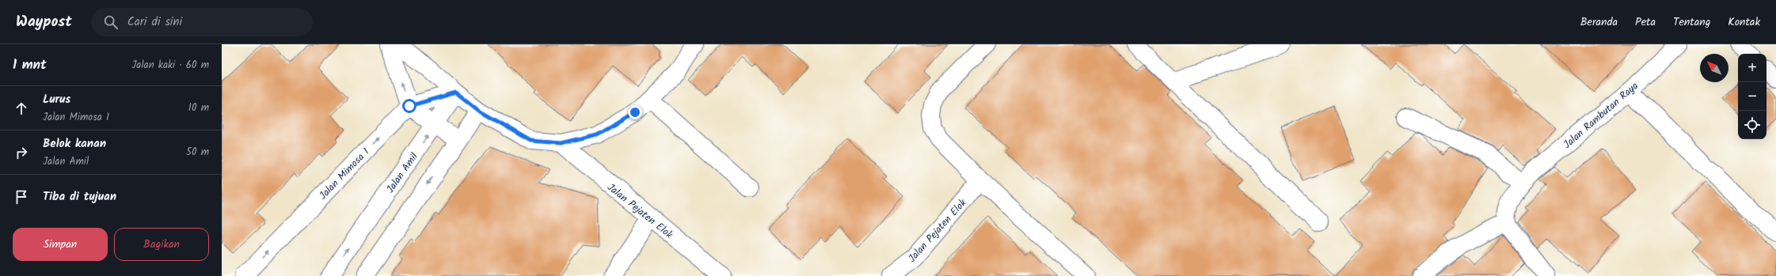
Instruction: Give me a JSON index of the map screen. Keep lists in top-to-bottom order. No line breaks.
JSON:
{"streets":{"street":["Jalan Rambutan Raya","Jalan Amil","Jalan Mimosa I","Jalan Pejaten Elok"]},"crossings":[["Jalan Amil","Jalan Mimosa I"]],"north":"top left","page":{"header":"Waypost","search":"Cari di sini","nav":["Beranda","Peta","Tentang","Kontak"],"heading":["1 mnt","Jalan kaki · 60 m"],"map_buttons":["+","−"],"list":[["Lurus","Jalan Mimosa I","10 m"],["Belok kanan","Jalan Amil","50 m"],"Tiba di tujuan"],"buttons":["Simpan","Bagikan"]}}
